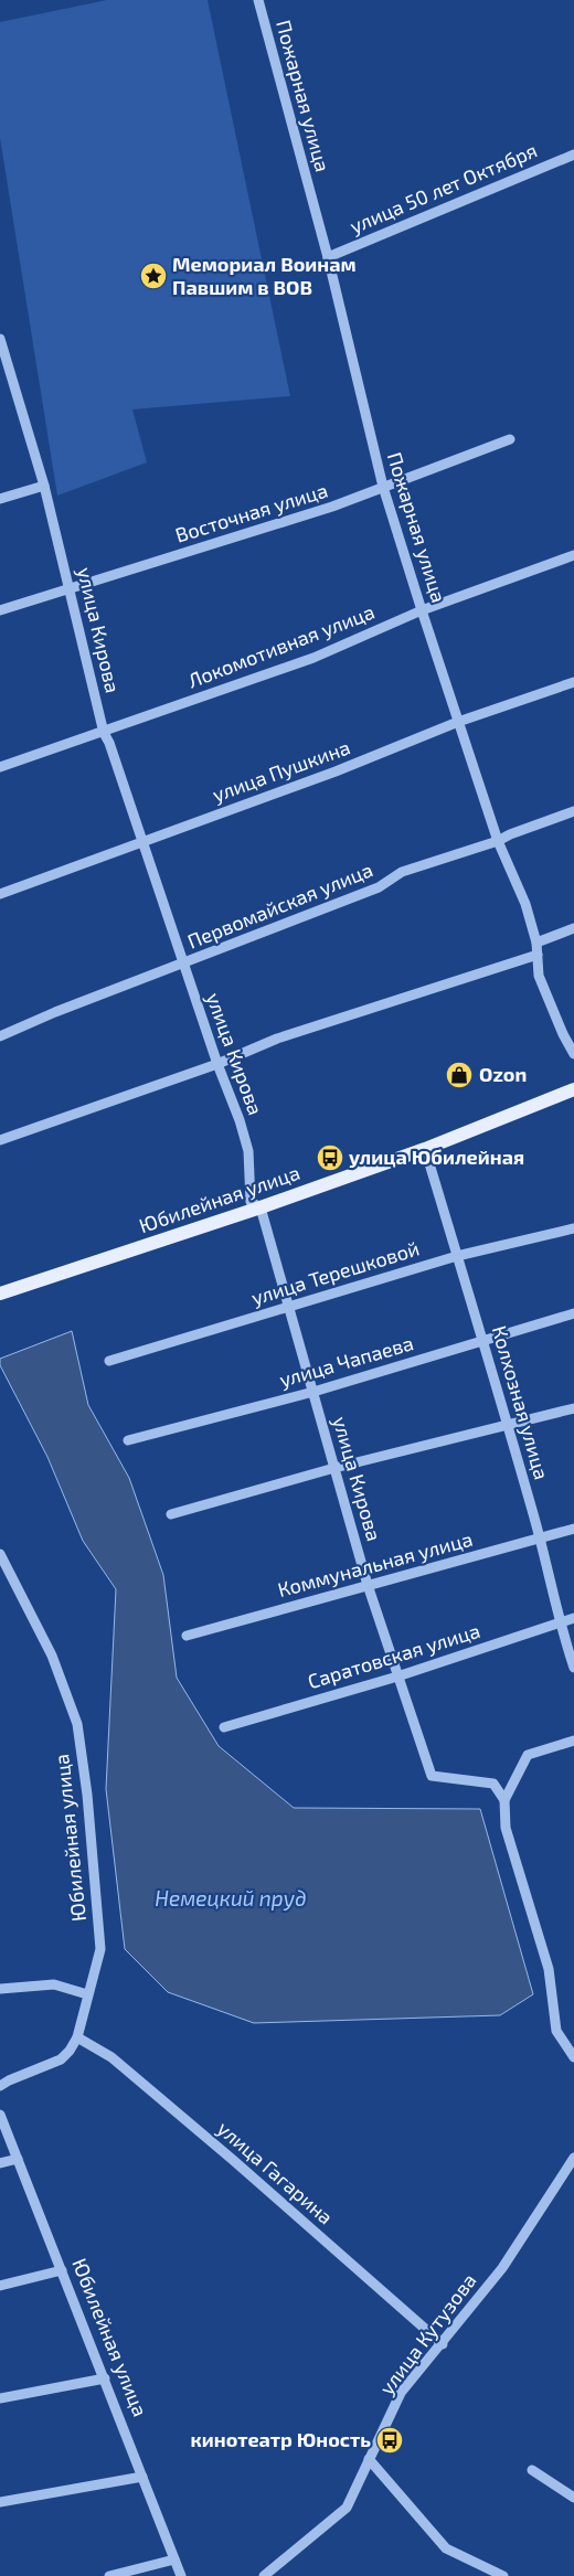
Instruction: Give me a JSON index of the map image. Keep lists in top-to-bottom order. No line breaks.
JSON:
{"streets":{"main road":["Юбилейная улица"],"street":["Пожарная улица","улица 50 лет Октября","Восточная улица","улица Кирова","Локомотивная улица","улица Пушкина","Первомайская улица","улица Терешковой","улица Чапаева","Колхозная улица","Коммунальная улица","Саратовская улица","улица Гагарина","улица Кутузова"]},"crossings":[["Пожарная улица","улица 50 лет Октября"],["Пожарная улица","Восточная улица"],["Пожарная улица","Локомотивная улица"],["Пожарная улица","улица Пушкина"],["Пожарная улица","Первомайская улица"],["Восточная улица","улица Кирова"],["улица Кирова","Локомотивная улица"],["улица Кирова","улица Пушкина"],["улица Кирова","Первомайская улица"],["улица Кирова","Юбилейная улица"],["улица Кирова","улица Терешковой"],["улица Кирова","улица Чапаева"],["улица Кирова","Коммунальная улица"],["улица Кирова","Саратовская улица"],["Юбилейная улица","Колхозная улица"],["Юбилейная улица","улица Гагарина"],["улица Терешковой","Колхозная улица"],["улица Чапаева","Колхозная улица"],["Колхозная улица","Коммунальная улица"],["Колхозная улица","Саратовская улица"],["улица Гагарина","улица Кутузова"]],"water":["Немецкий пруд"],"places":{"place":["Мемориал Воинам Павшим в ВОВ"],"shop":["Ozon"],"bus stop":["улица Юбилейная","кинотеатр Юность"]}}
